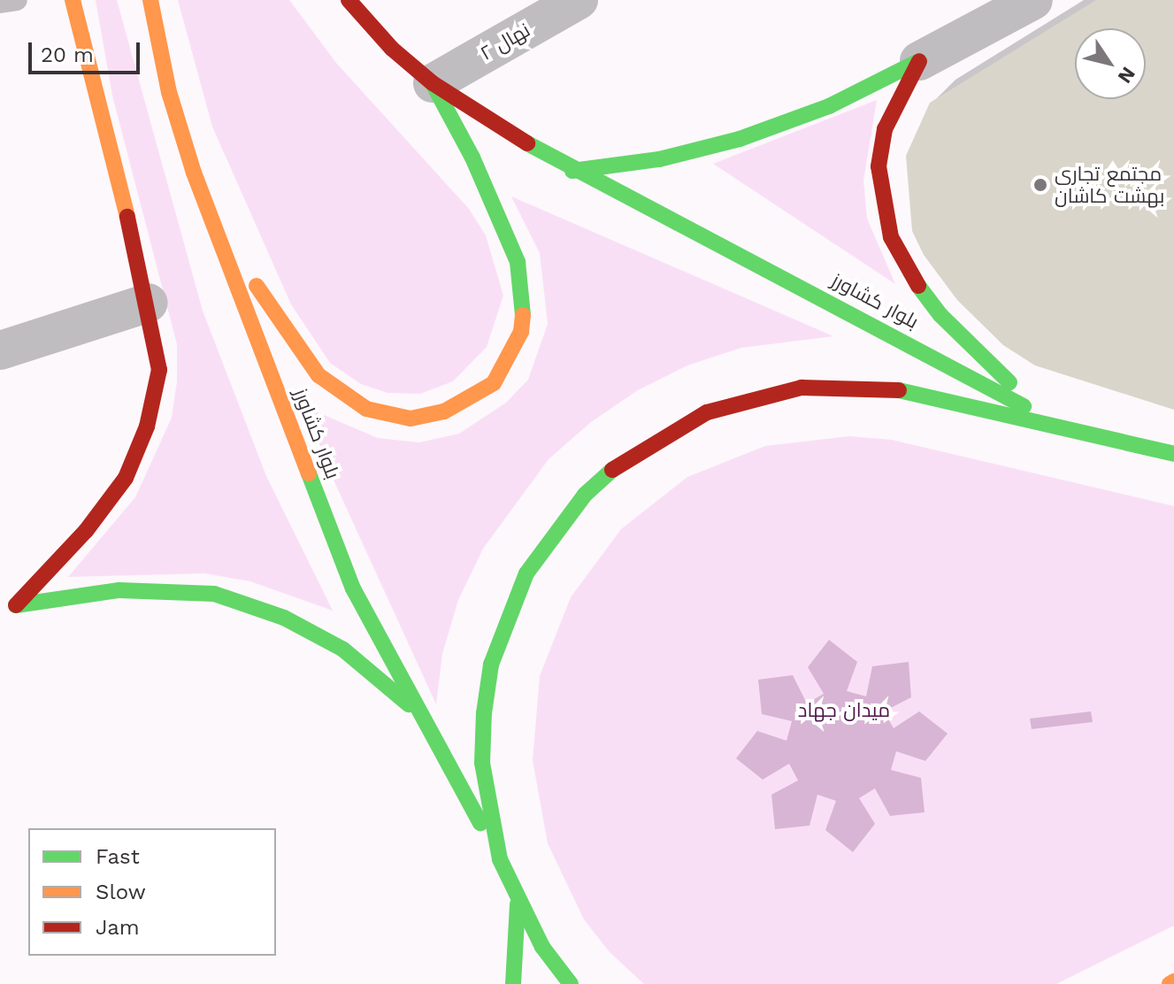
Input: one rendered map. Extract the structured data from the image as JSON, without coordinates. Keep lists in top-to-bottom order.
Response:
{
  "streets": {
    "main road": ["بلوار کشاورز"],
    "street": ["نهال ۲"]
  },
  "crossings": [
    ["نهال ۲", "بلوار کشاورز"]
  ],
  "parks": ["میدان جهاد"],
  "places": ["مجتمع تجاری بهشت کاشان"],
  "legend": ["Fast", "Slow", "Jam"],
  "scale_bar": "20 m",
  "north": "bottom right"
}
